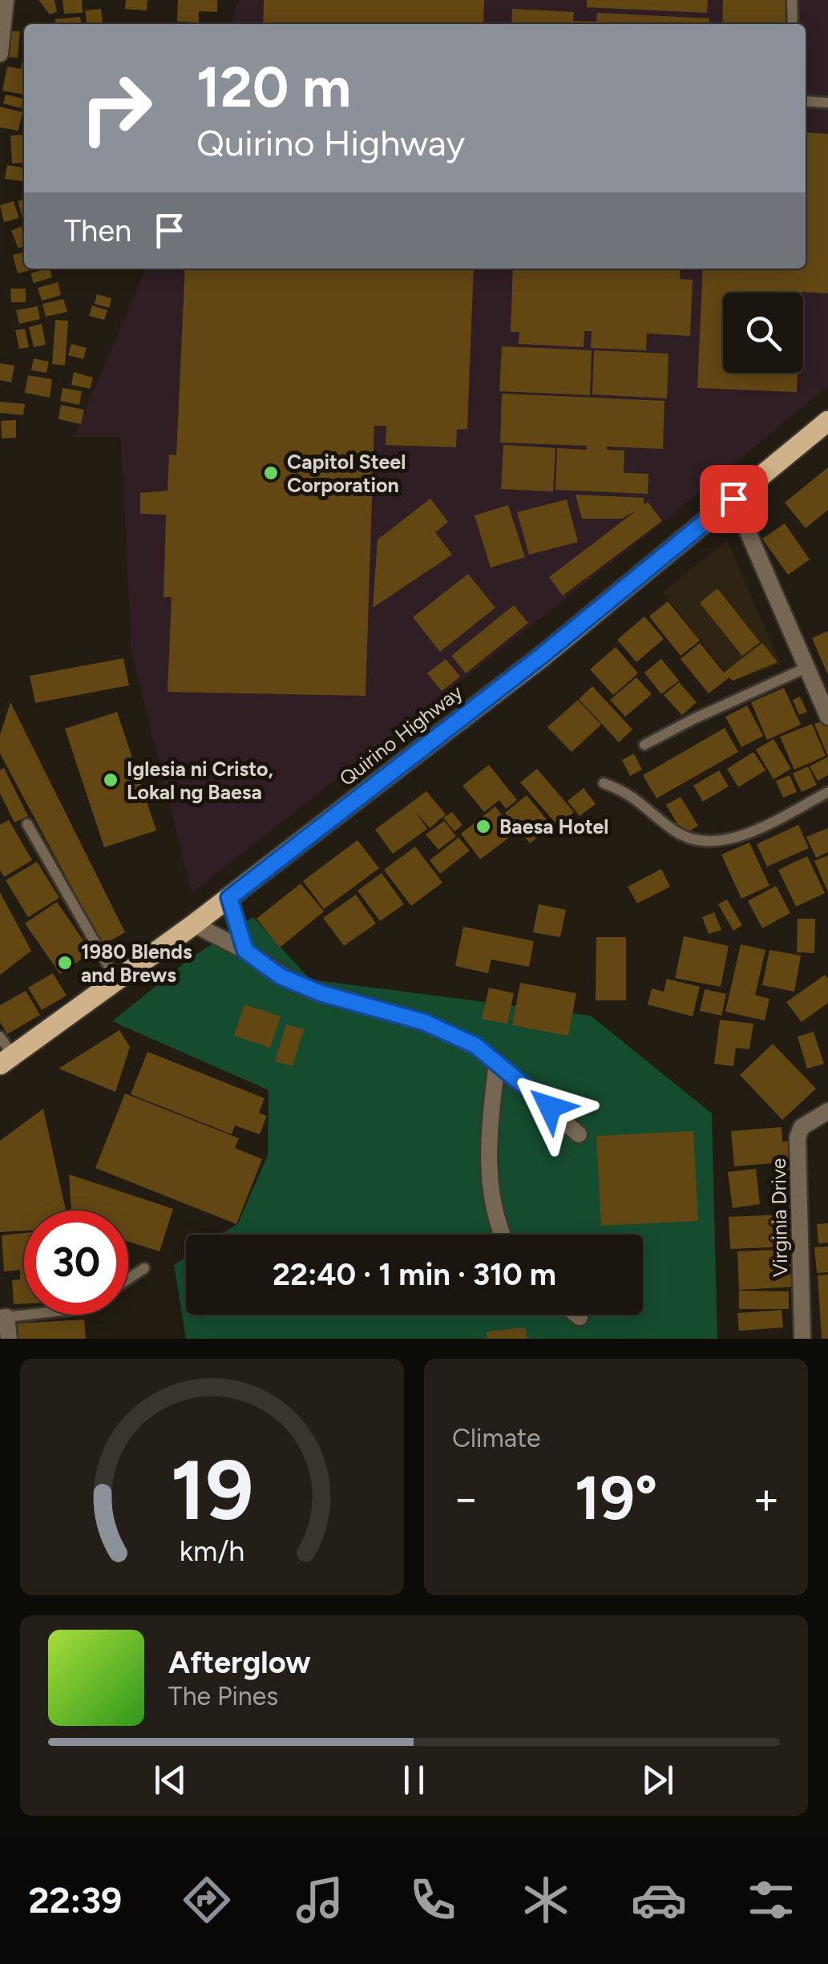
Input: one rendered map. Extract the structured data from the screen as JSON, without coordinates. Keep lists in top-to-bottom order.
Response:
{
  "streets": {
    "main road": ["Quirino Highway"],
    "street": ["Virginia Drive"]
  },
  "places": [
    "Capitol Steel Corporation",
    "Iglesia ni Cristo, Lokal ng Baesa",
    "Baesa Hotel",
    "1980 Blends and Brews"
  ],
  "page": {
    "turn": ["120 m", "Quirino Highway"],
    "then": "Then",
    "limit": "30",
    "trip": "22:40 · 1 min · 310 m",
    "tile": "Climate",
    "heat": ["−", "19°", "+"],
    "song": ["Afterglow", "The Pines"],
    "tabs": "22:39",
    "gauge": ["19", "km/h"]
  }
}
